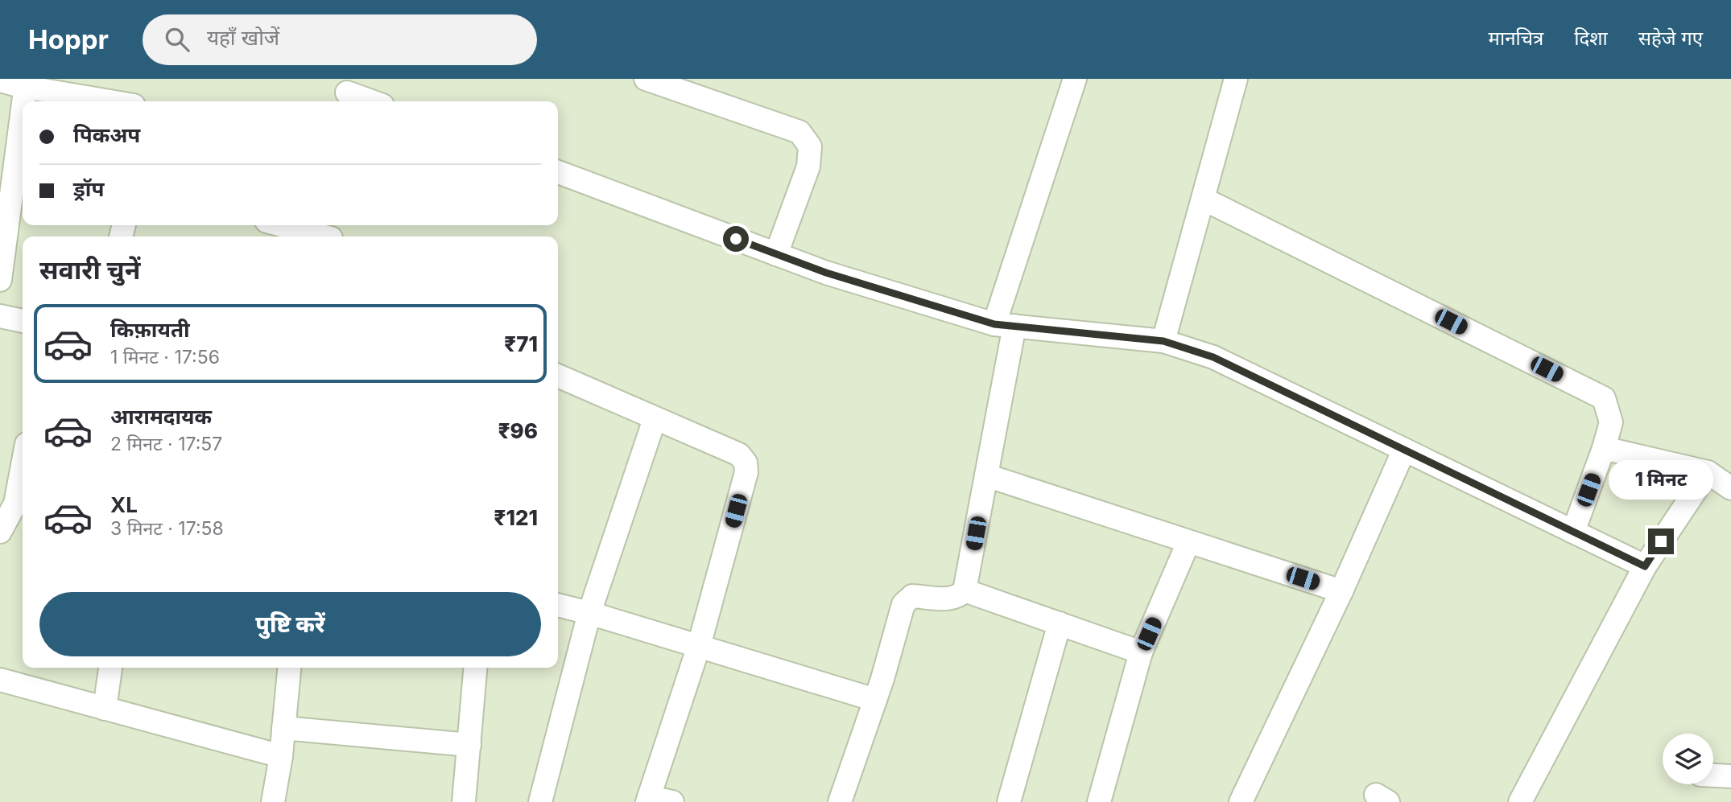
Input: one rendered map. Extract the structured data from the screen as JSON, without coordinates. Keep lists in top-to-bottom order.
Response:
{
  "page": {
    "header": "Hoppr",
    "search": "यहाँ खोजें",
    "nav": ["मानचित्र", "दिशा", "सहेजे गए"],
    "banner": ["पिकअप", "ड्रॉप"],
    "heading": "सवारी चुनें",
    "list": [
      {
        "name": "किफ़ायती",
        "note": "1 मिनट · 17:56",
        "value": "₹71"
      },
      {
        "name": "आरामदायक",
        "note": "2 मिनट · 17:57",
        "value": "₹96"
      },
      {
        "name": "XL",
        "note": "3 मिनट · 17:58",
        "value": "₹121"
      }
    ],
    "bubble": "1 मिनट",
    "buttons": "पुष्टि करें"
  }
}
